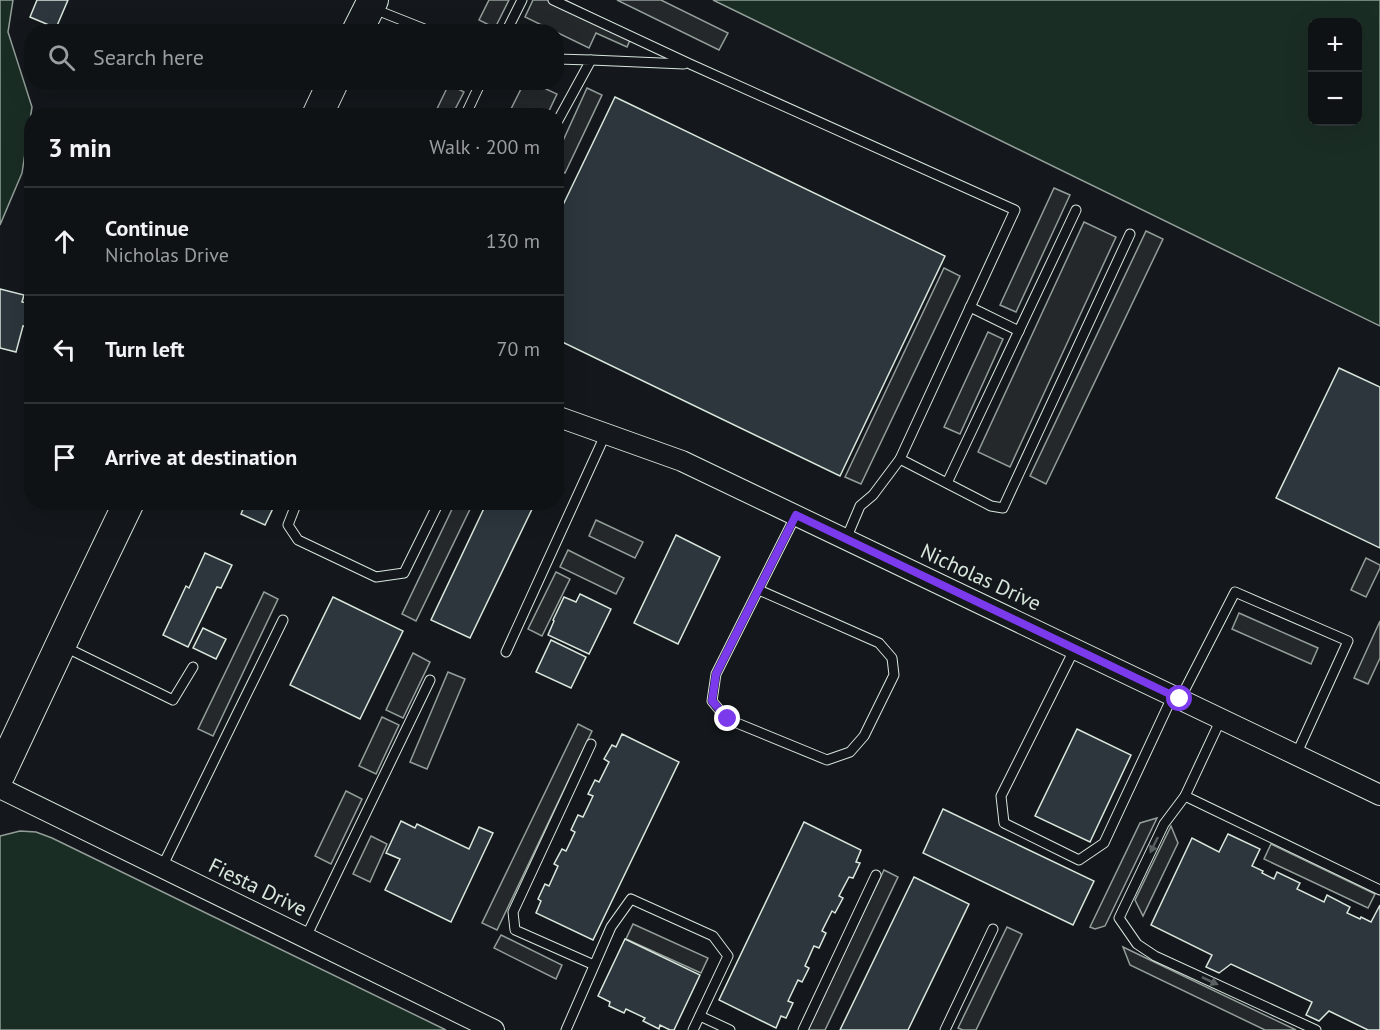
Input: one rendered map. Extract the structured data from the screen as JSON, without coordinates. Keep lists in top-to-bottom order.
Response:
{
  "streets": {
    "street": ["Nicholas Drive", "Fiesta Drive"]
  },
  "page": {
    "map_buttons": ["+", "−"],
    "search": "Search here",
    "heading": ["3 min", "Walk · 200 m"],
    "list": [
      ["Continue", "Nicholas Drive", "130 m"],
      ["Turn left", "70 m"],
      "Arrive at destination"
    ]
  }
}
